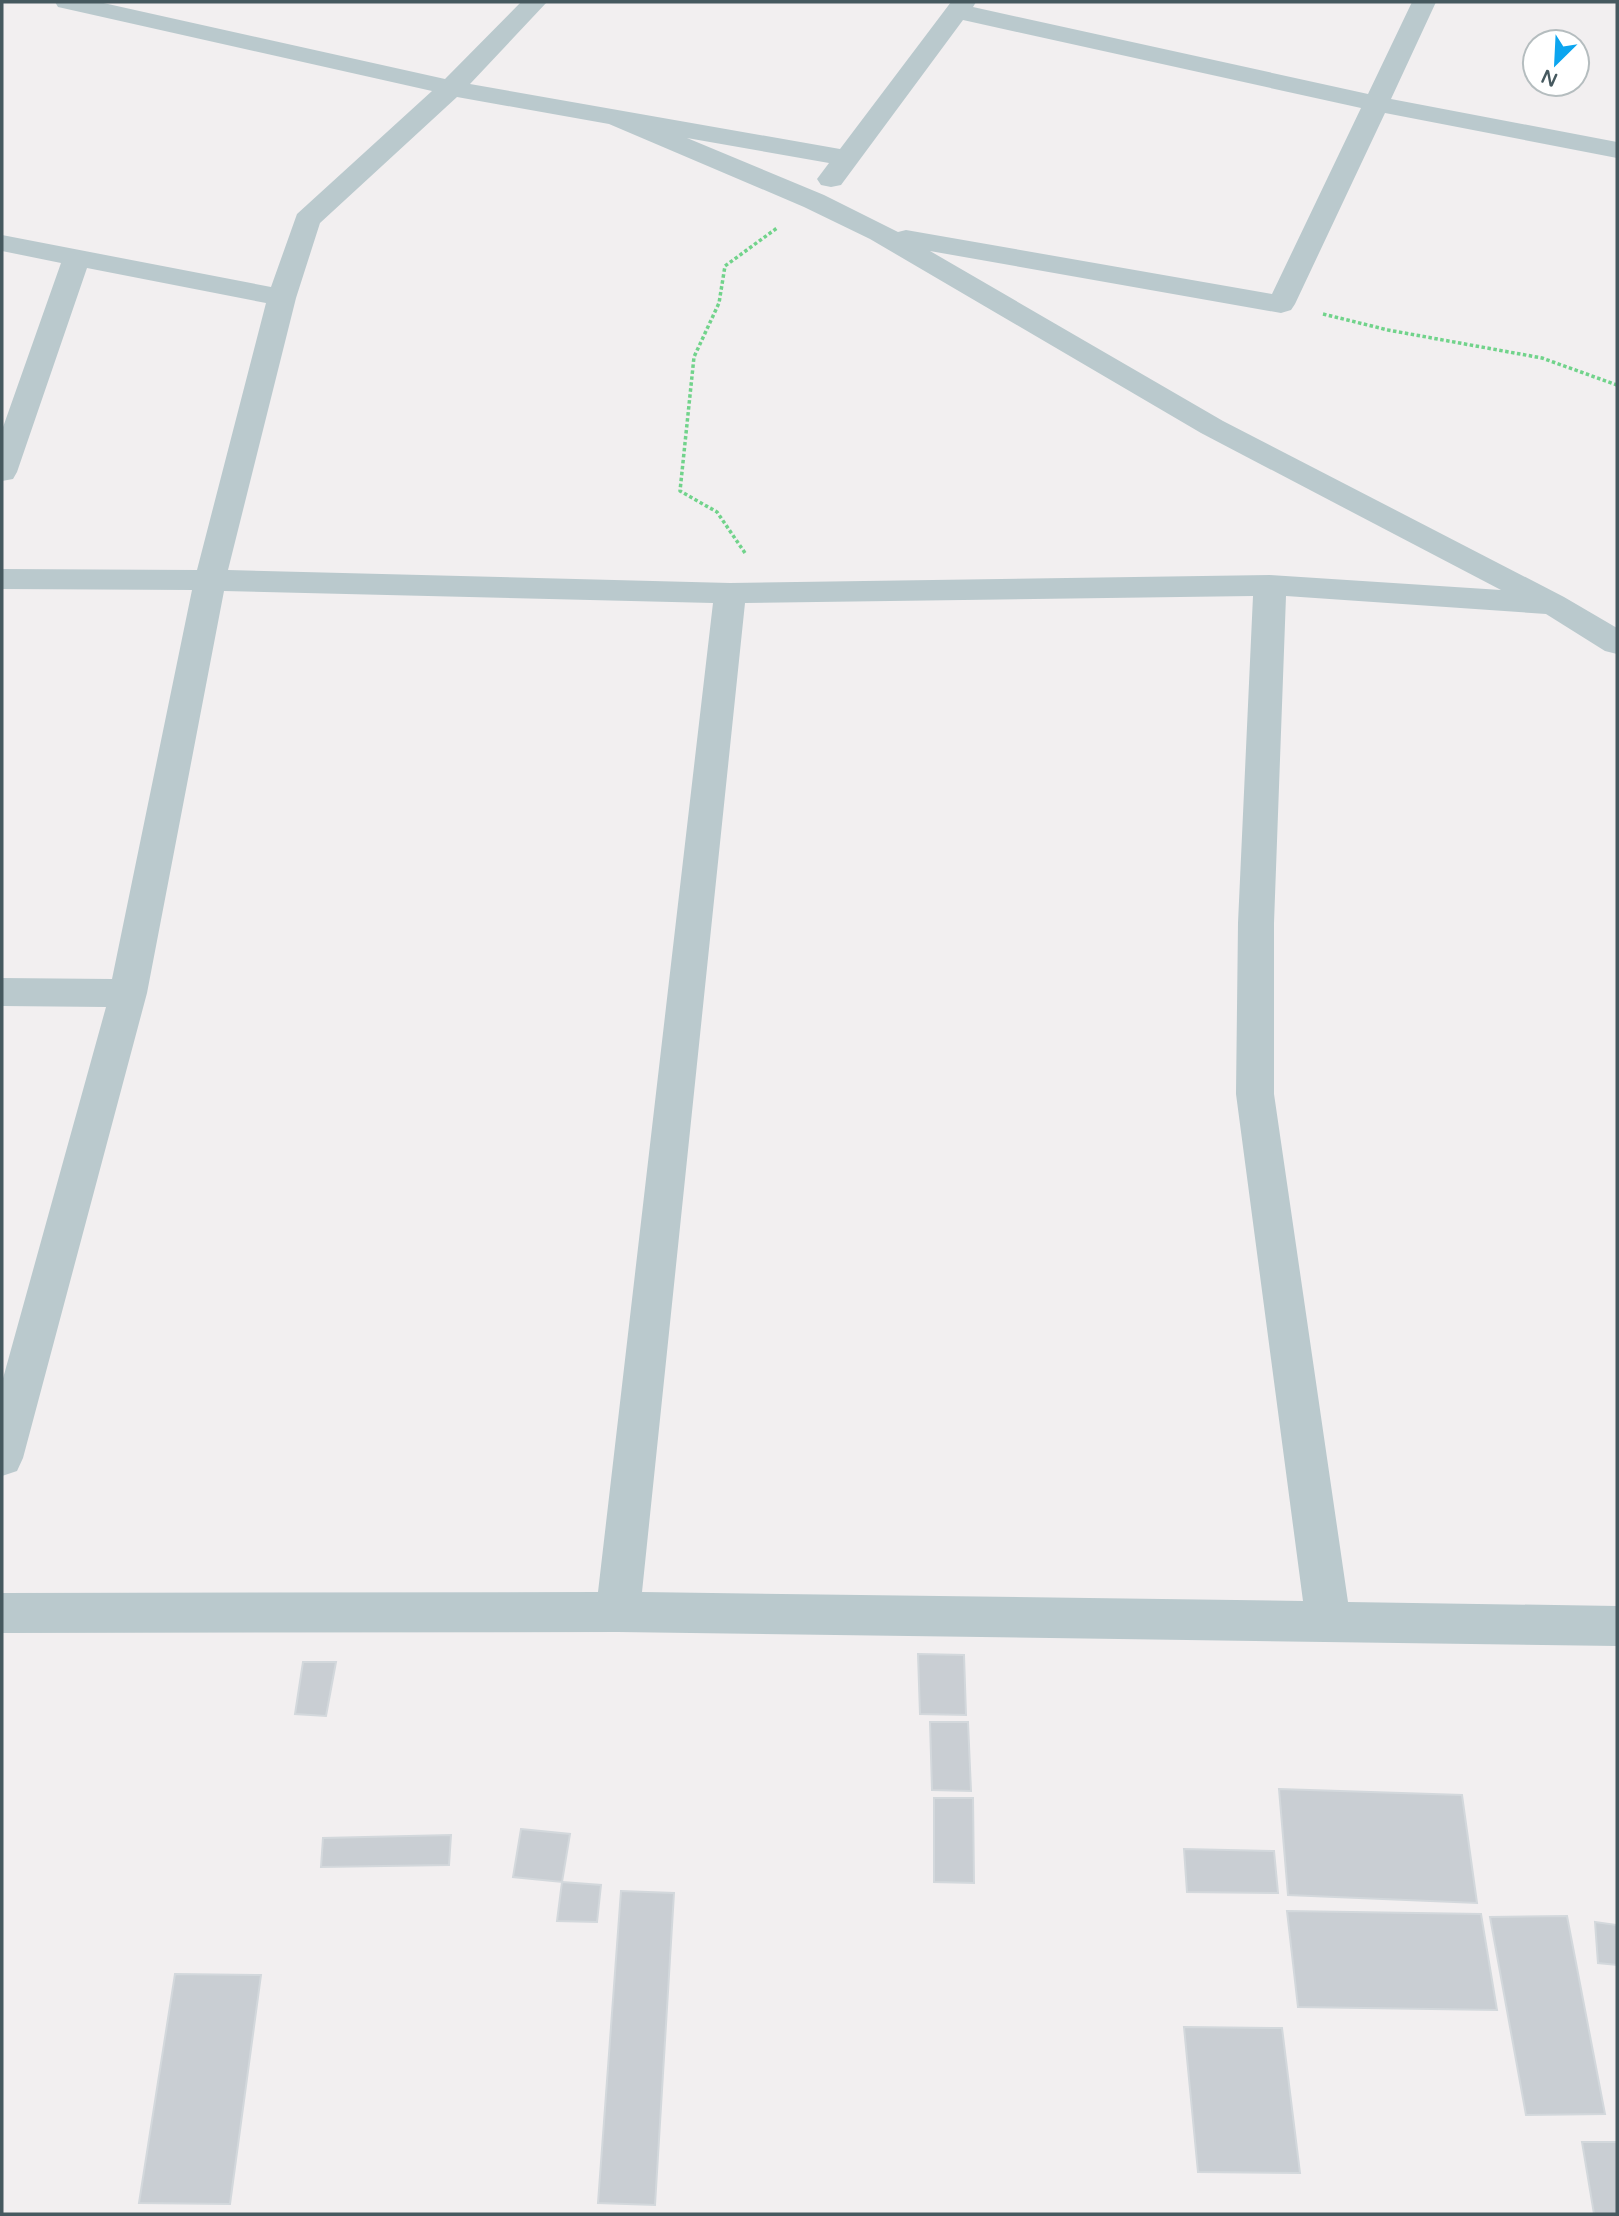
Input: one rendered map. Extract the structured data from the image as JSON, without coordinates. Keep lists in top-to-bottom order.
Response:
{
  "north": "bottom left"
}
